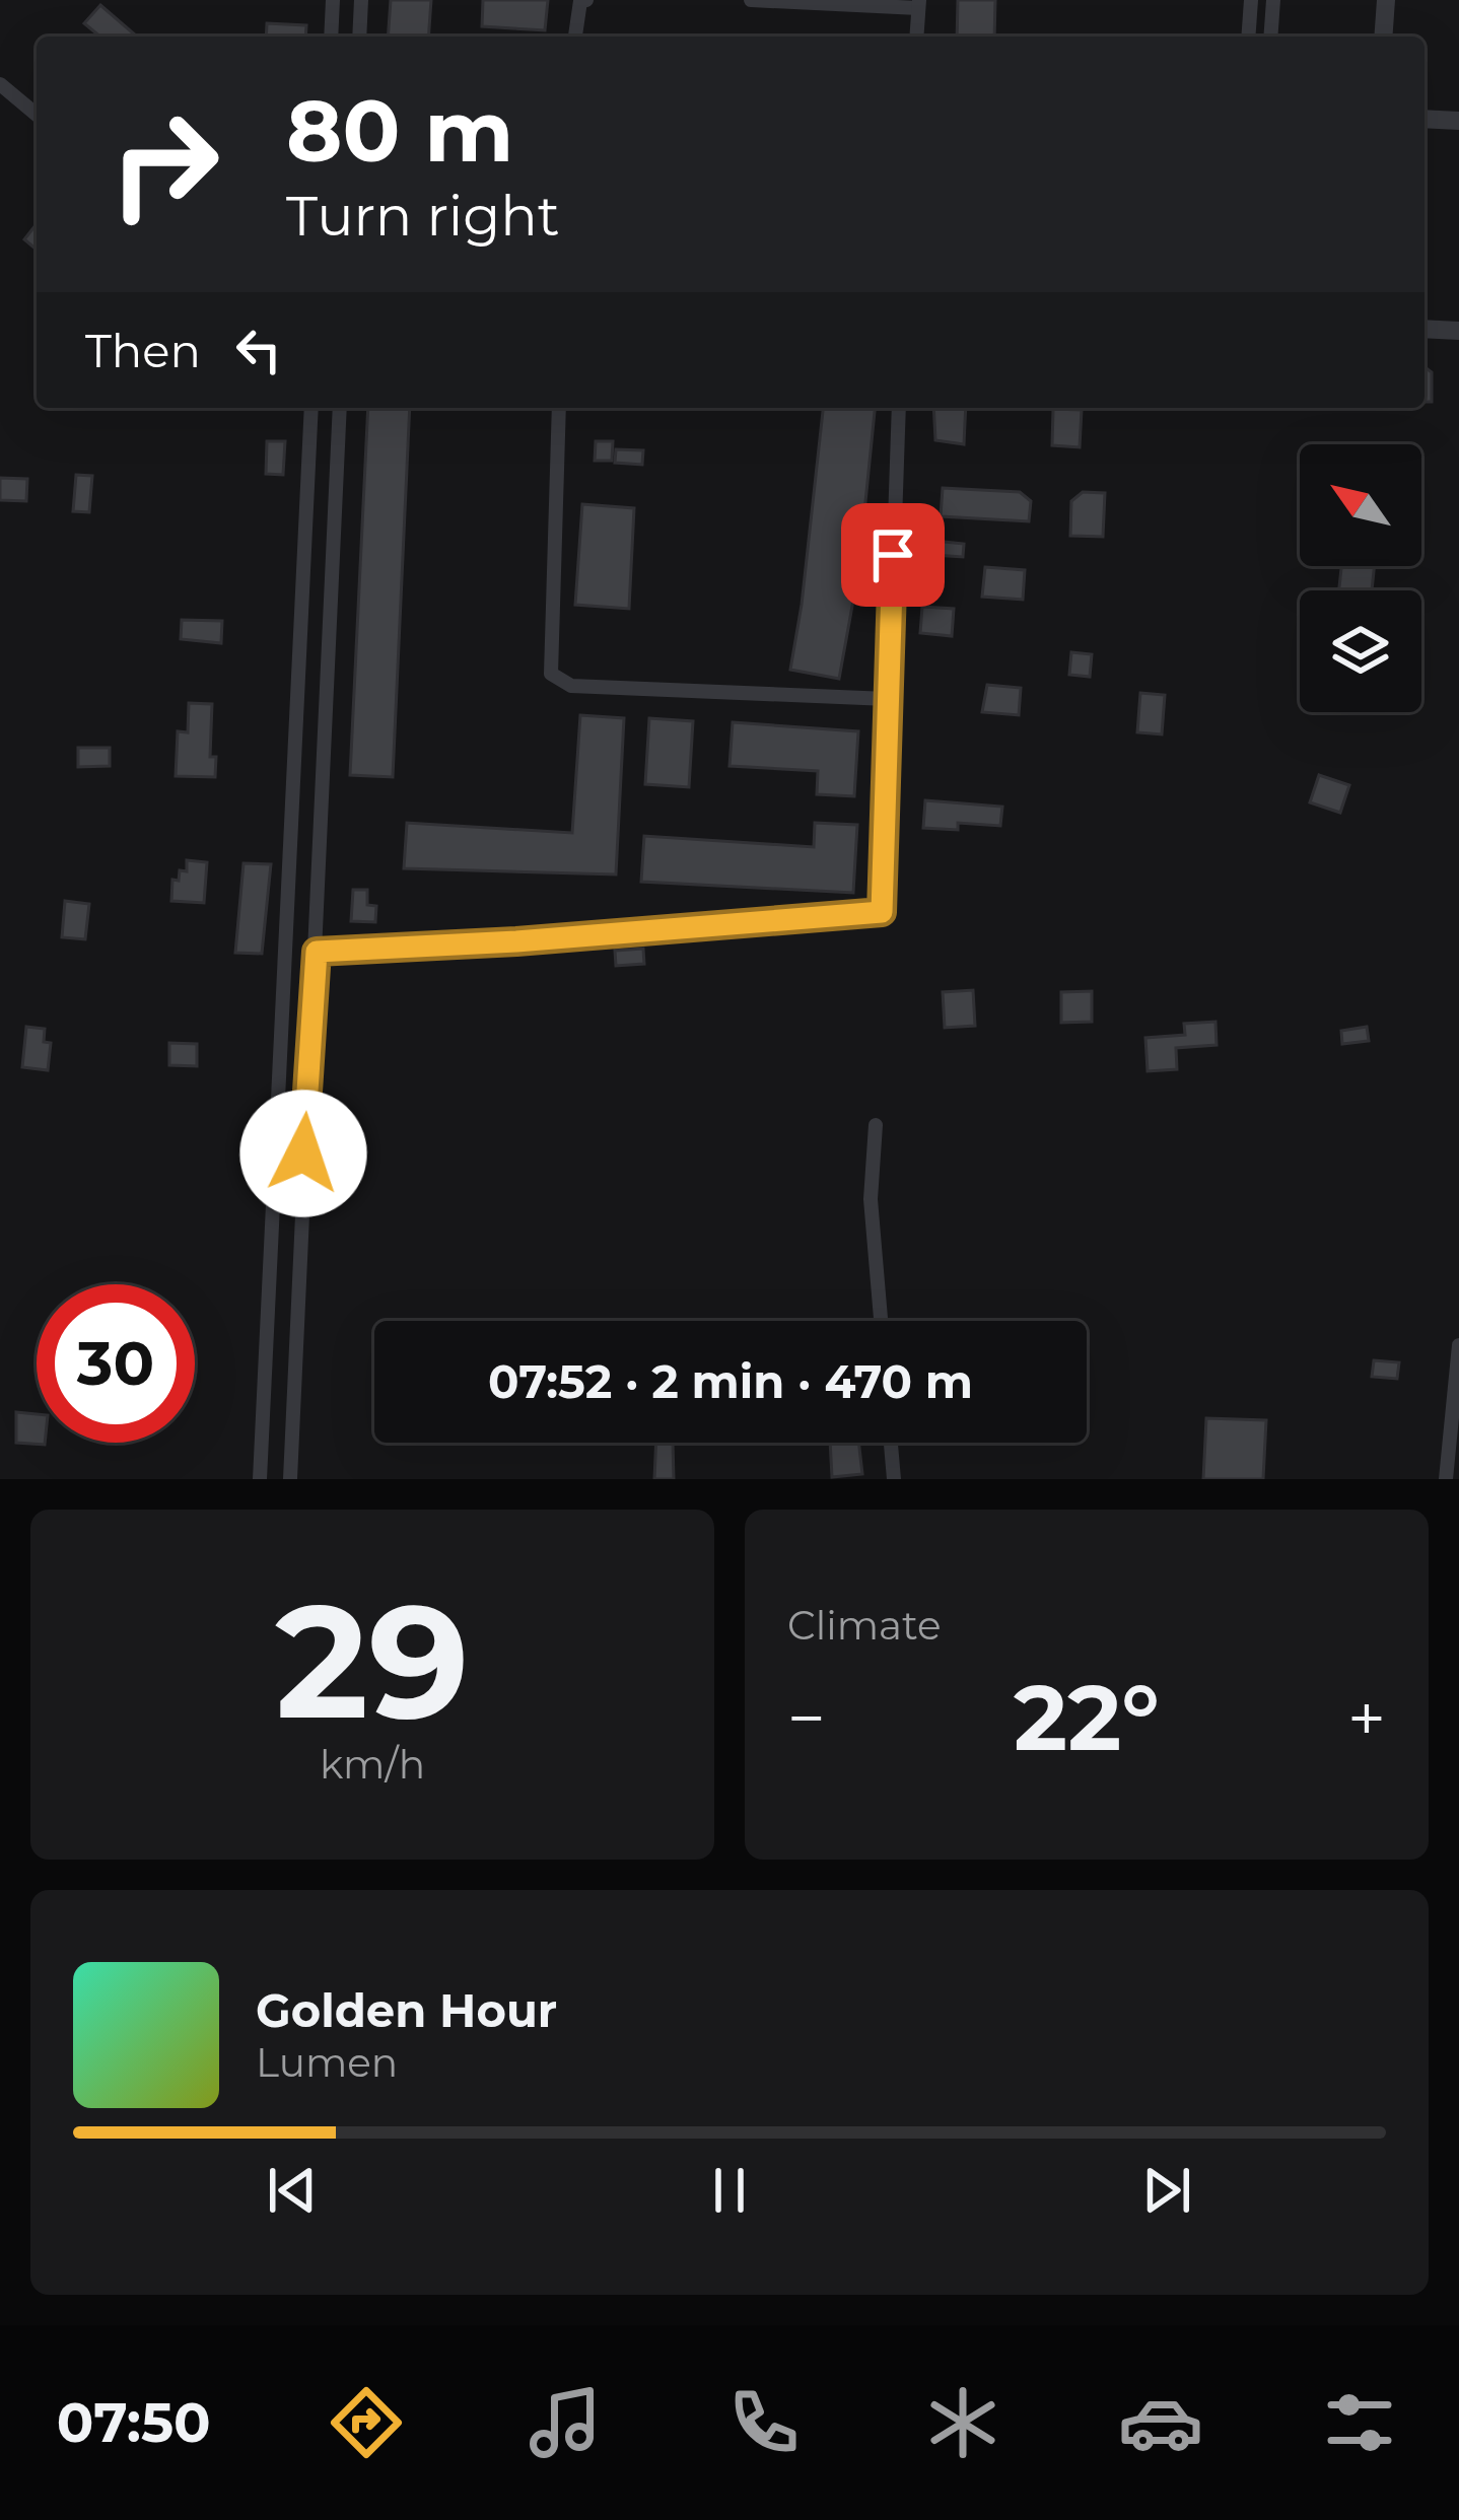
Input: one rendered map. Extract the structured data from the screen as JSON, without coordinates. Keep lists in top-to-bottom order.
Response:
{
  "north": "top left",
  "page": {
    "turn": ["80 m", "Turn right"],
    "then": "Then",
    "limit": "30",
    "trip": "07:52 · 2 min · 470 m",
    "tile": [
      ["29", "km/h"],
      "Climate"
    ],
    "heat": ["−", "22°", "+"],
    "song": ["Golden Hour", "Lumen"],
    "tabs": "07:50"
  }
}
